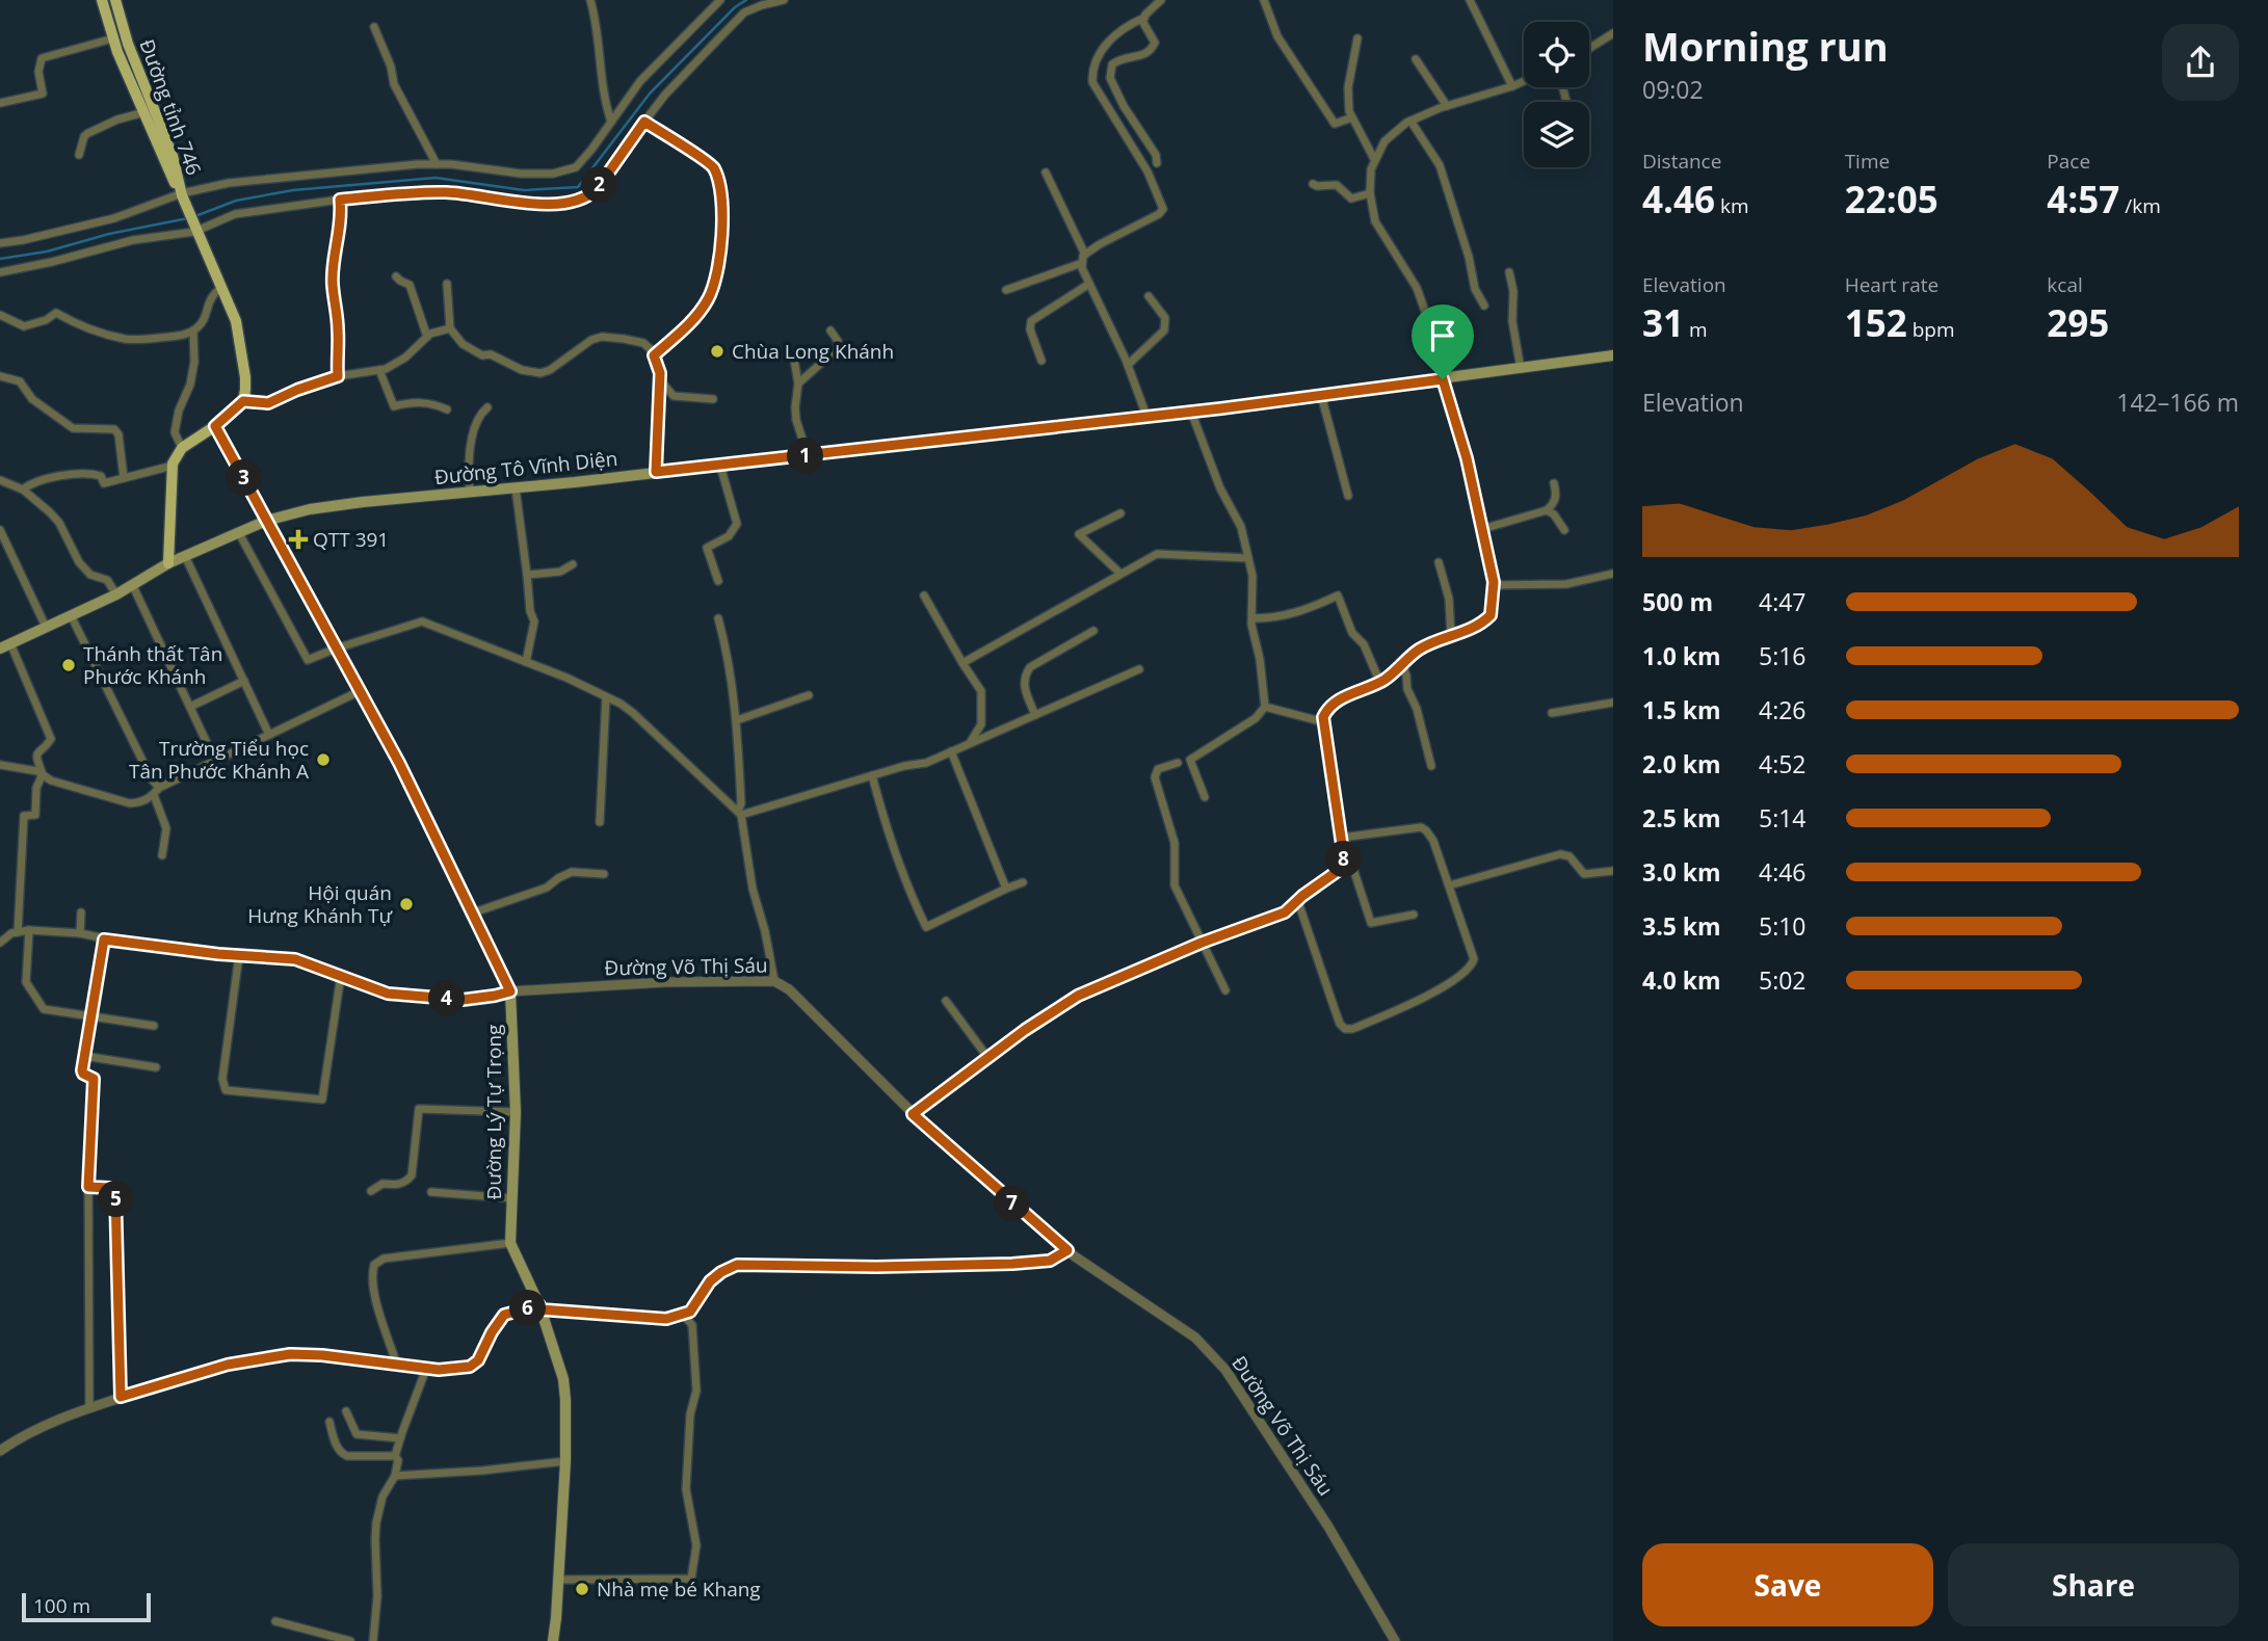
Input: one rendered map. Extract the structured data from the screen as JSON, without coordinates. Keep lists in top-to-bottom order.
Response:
{
  "streets": {
    "main road": ["Đường tỉnh 746", "Đường Tô Vĩnh Diện", "Đường Lý Tự Trọng"],
    "street": ["Đường Võ Thị Sáu"]
  },
  "crossings": [
    ["Đường Tô Vĩnh Diện", "Đường Lý Tự Trọng"],
    ["Đường Võ Thị Sáu", "Đường Lý Tự Trọng"]
  ],
  "places": {
    "other": [
      "Chùa Long Khánh",
      "Thánh thất Tân Phước Khánh",
      "Trường Tiểu học Tân Phước Khánh A",
      "Hội quán Hưng Khánh Tự",
      "Nhà mẹ bé Khang"
    ],
    "health": ["QTT 391"]
  },
  "scale_bar": "100 m",
  "page": {
    "heading": ["Morning run", "09:02"],
    "stats": [
      ["Distance", "4.46 km"],
      ["Time", "22:05"],
      ["Pace", "4:57 /km"],
      ["Elevation", "31 m"],
      ["Heart rate", "152 bpm"],
      ["kcal", "295"]
    ],
    "pins": [
      "2",
      "1",
      "3",
      "8",
      "4",
      "5",
      "7",
      "6"
    ],
    "chart": ["Elevation", "142–166 m"],
    "list": [
      {
        "name": "500 m",
        "note": "4:47"
      },
      {
        "name": "1.0 km",
        "note": "5:16"
      },
      {
        "name": "1.5 km",
        "note": "4:26"
      },
      {
        "name": "2.0 km",
        "note": "4:52"
      },
      {
        "name": "2.5 km",
        "note": "5:14"
      },
      {
        "name": "3.0 km",
        "note": "4:46"
      },
      {
        "name": "3.5 km",
        "note": "5:10"
      },
      {
        "name": "4.0 km",
        "note": "5:02"
      }
    ],
    "buttons": ["Save", "Share"],
    "scale": "100 m"
  }
}
